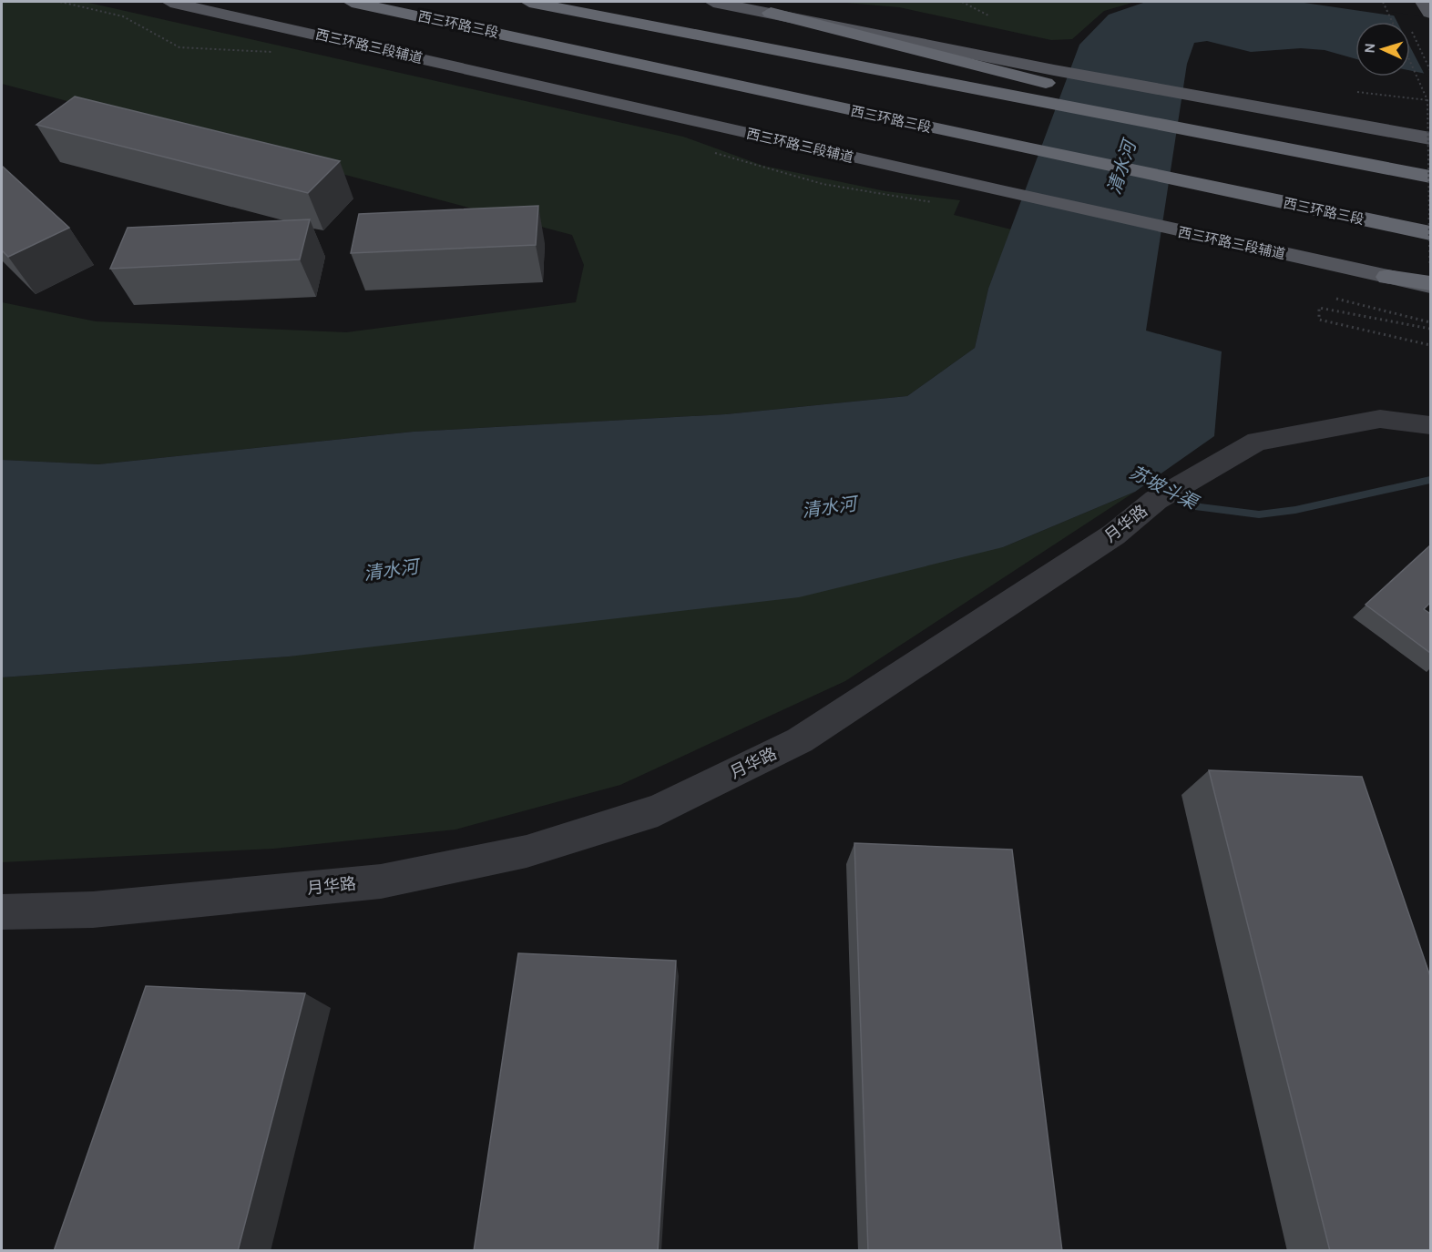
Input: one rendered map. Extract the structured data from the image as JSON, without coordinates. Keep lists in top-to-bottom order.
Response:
{
  "streets": {
    "highway": ["西三环路三段"],
    "main road": ["西三环路三段辅道"],
    "street": ["月华路"]
  },
  "water": ["清水河", "苏坡斗渠"],
  "north": "left"
}
